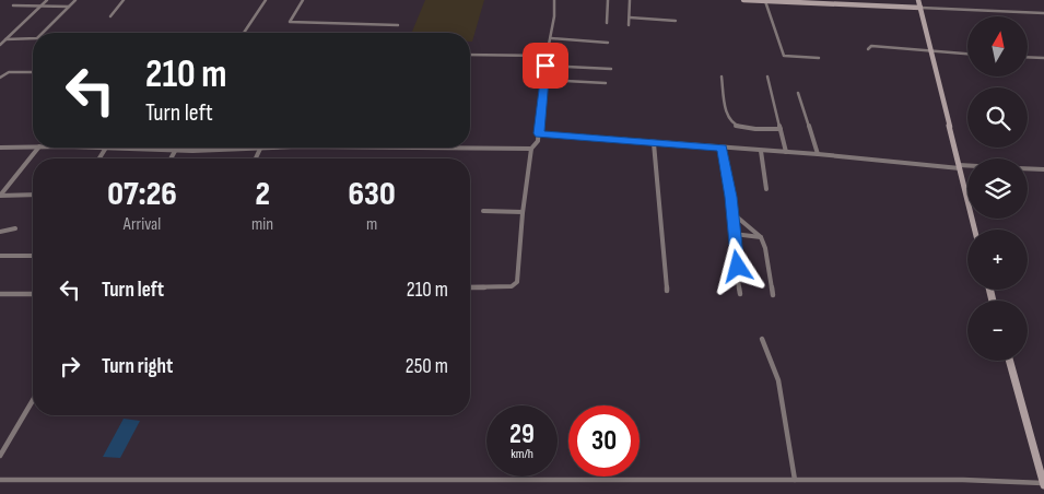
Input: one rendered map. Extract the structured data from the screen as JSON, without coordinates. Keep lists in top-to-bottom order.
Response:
{
  "north": "top",
  "page": {
    "map_buttons": ["+", "−"],
    "turn": ["210 m", "Turn left"],
    "eta": [
      "07:26",
      "Arrival",
      "2",
      "min",
      "630",
      "m"
    ],
    "list": [
      {
        "name": "Turn left",
        "value": "210 m"
      },
      {
        "name": "Turn right",
        "value": "250 m"
      }
    ],
    "speed": "29 km/h",
    "limit": "30"
  }
}
